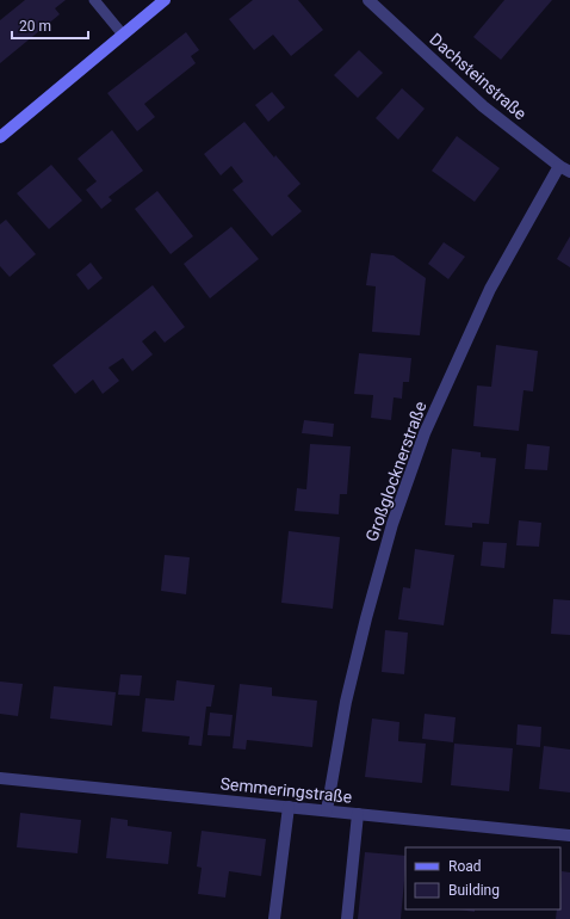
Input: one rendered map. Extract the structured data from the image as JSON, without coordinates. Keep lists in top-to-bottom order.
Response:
{
  "streets": {
    "street": ["Dachsteinstraße", "Großglocknerstraße", "Semmeringstraße"]
  },
  "crossings": [
    ["Dachsteinstraße", "Großglocknerstraße"],
    ["Großglocknerstraße", "Semmeringstraße"]
  ],
  "legend": ["Road", "Building"],
  "scale_bar": "20 m"
}
